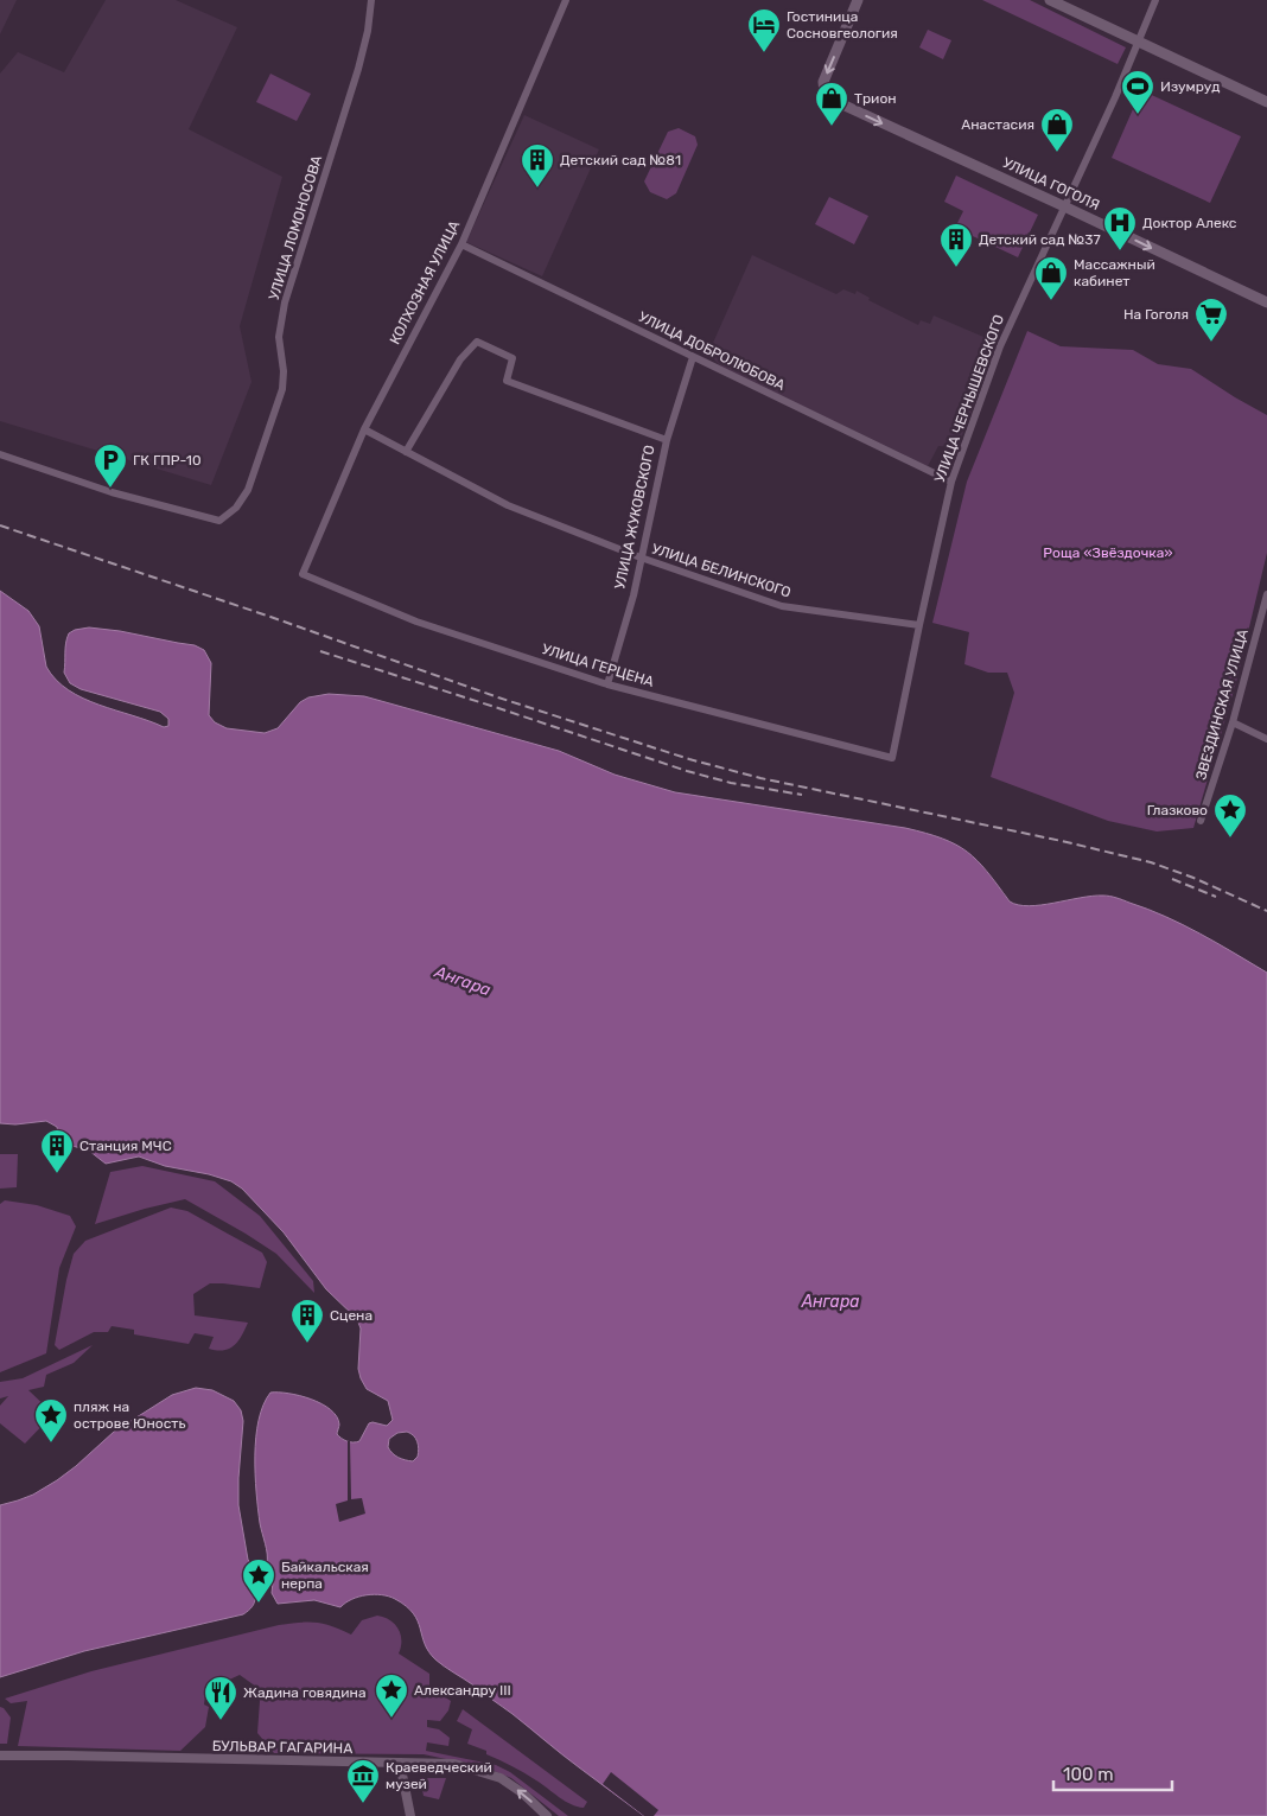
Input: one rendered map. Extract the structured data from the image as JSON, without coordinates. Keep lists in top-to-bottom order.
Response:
{
  "streets": {
    "main road": ["УЛИЦА ГОГОЛЯ"],
    "street": [
      "УЛИЦА ЛОМОНОСОВА",
      "КОЛХОЗНАЯ УЛИЦА",
      "УЛИЦА ДОБРОЛЮБОВА",
      "УЛИЦА ЧЕРНЫШЕВСКОГО",
      "УЛИЦА ЖУКОВСКОГО",
      "УЛИЦА БЕЛИНСКОГО",
      "УЛИЦА ГЕРЦЕНА",
      "ЗВЕЗДИНСКАЯ УЛИЦА",
      "БУЛЬВАР ГАГАРИНА"
    ]
  },
  "crossings": [
    ["УЛИЦА ГОГОЛЯ", "УЛИЦА ЧЕРНЫШЕВСКОГО"],
    ["КОЛХОЗНАЯ УЛИЦА", "УЛИЦА ДОБРОЛЮБОВА"],
    ["КОЛХОЗНАЯ УЛИЦА", "УЛИЦА БЕЛИНСКОГО"],
    ["КОЛХОЗНАЯ УЛИЦА", "УЛИЦА ГЕРЦЕНА"],
    ["УЛИЦА ДОБРОЛЮБОВА", "УЛИЦА ЧЕРНЫШЕВСКОГО"],
    ["УЛИЦА ДОБРОЛЮБОВА", "УЛИЦА ЖУКОВСКОГО"],
    ["УЛИЦА ЧЕРНЫШЕВСКОГО", "УЛИЦА БЕЛИНСКОГО"],
    ["УЛИЦА ЧЕРНЫШЕВСКОГО", "УЛИЦА ГЕРЦЕНА"],
    ["УЛИЦА ЖУКОВСКОГО", "УЛИЦА БЕЛИНСКОГО"],
    ["УЛИЦА ЖУКОВСКОГО", "УЛИЦА ГЕРЦЕНА"]
  ],
  "one_way": ["УЛИЦА ГОГОЛЯ"],
  "water": ["Ангара"],
  "parks": ["Роща «Звёздочка»"],
  "places": {
    "hotel": ["Гостиница Сосновгеология"],
    "sports": ["Изумруд"],
    "shop": ["Трион", "Анастасия", "Массажный кабинет"],
    "building": [
      "Детский сад №81",
      "Детский сад №37",
      "Станция МЧС",
      "Сцена"
    ],
    "hospital": ["Доктор Алекс"],
    "supermarket": ["На Гоголя"],
    "parking": ["ГК ГПР-10"],
    "place": [
      "Глазково",
      "пляж на острове Юность",
      "Байкальская нерпа",
      "Александру III"
    ],
    "restaurant": ["Жадина говядина"],
    "museum": ["Краеведческий музей"]
  },
  "scale_bar": "100 m"
}
